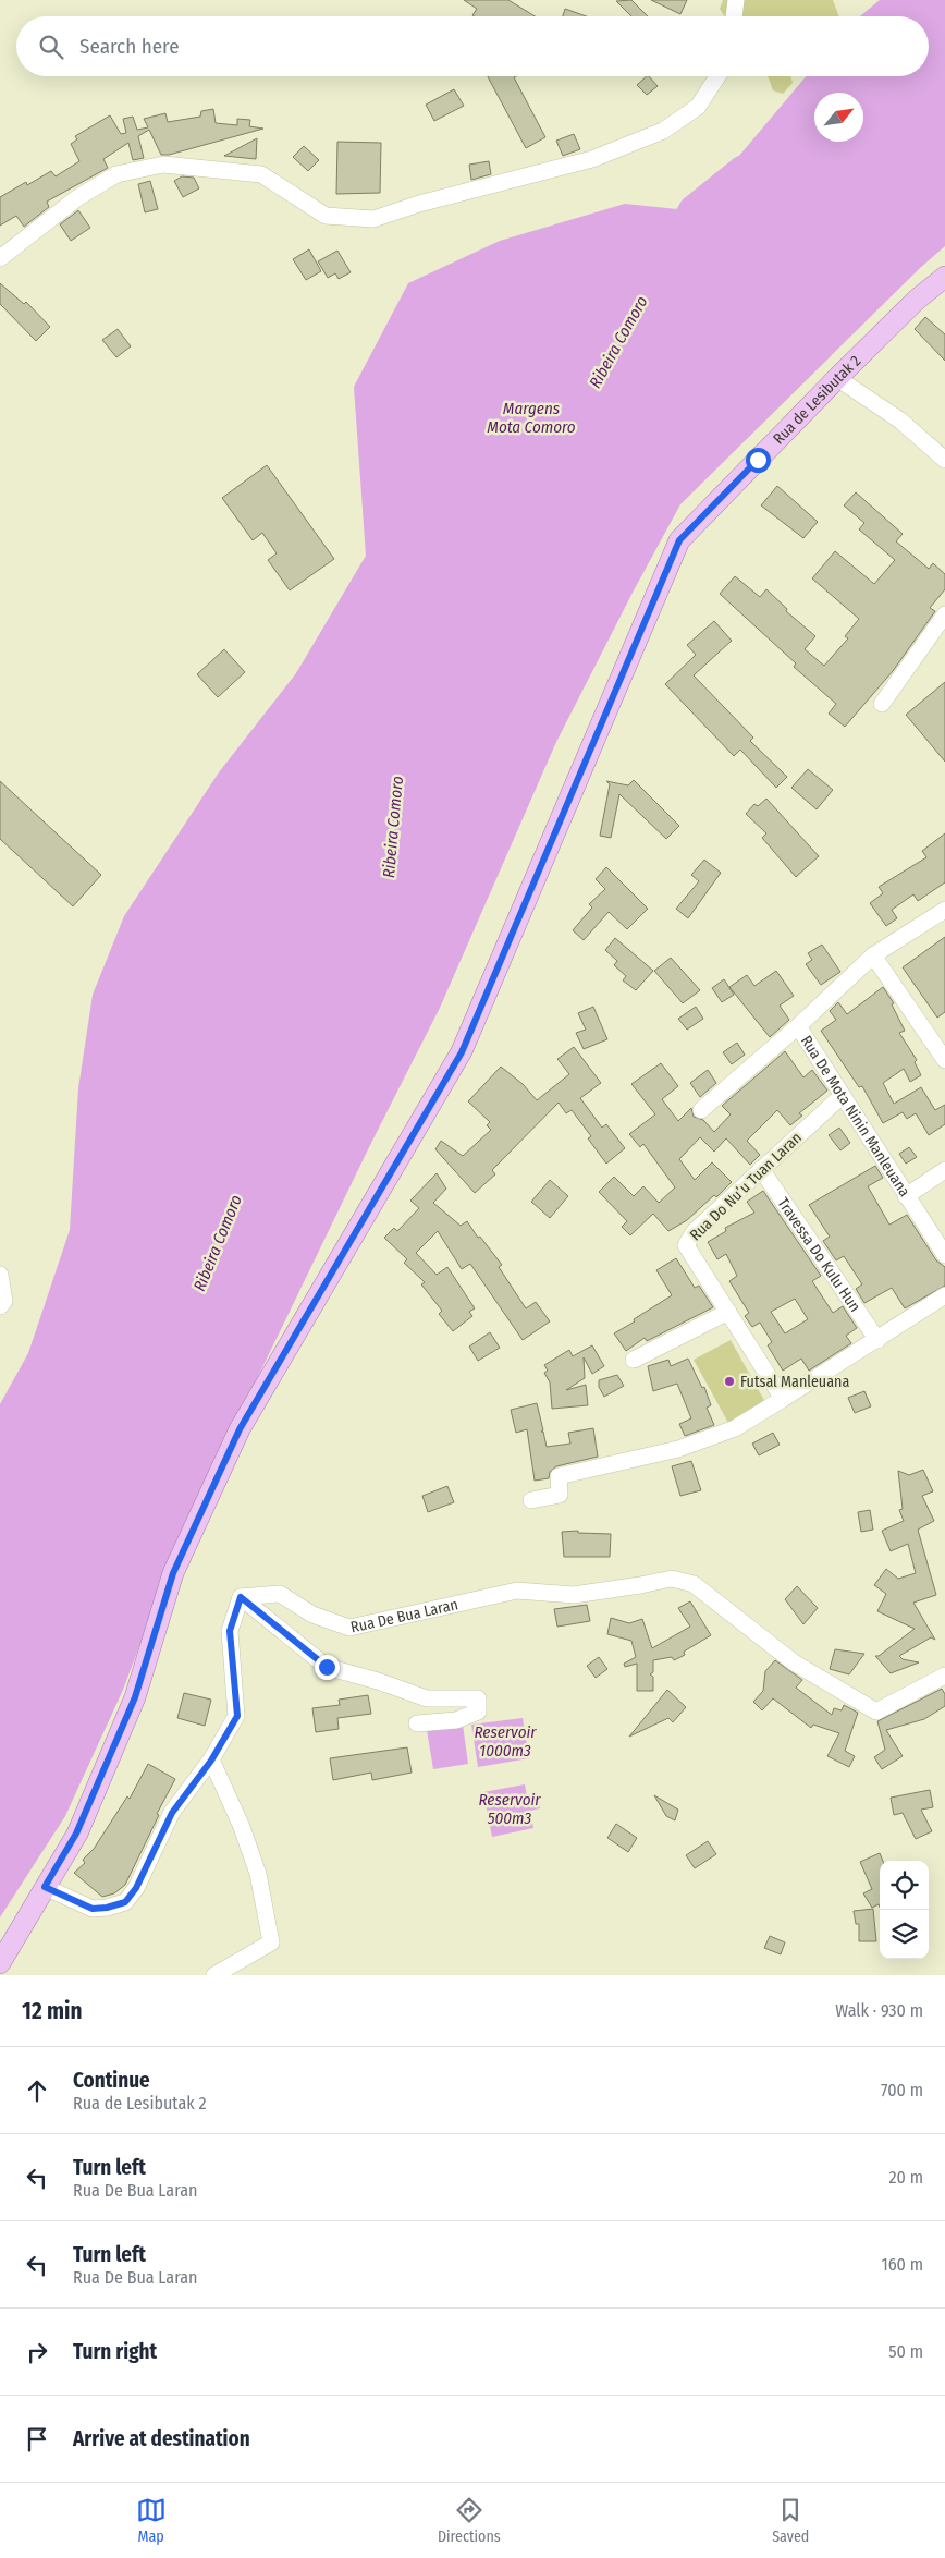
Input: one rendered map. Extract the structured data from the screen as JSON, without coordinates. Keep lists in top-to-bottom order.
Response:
{
  "streets": {
    "main road": ["Rua de Lesibutak 2"],
    "street": [
      "Rua De Mota Ninin Manleuana",
      "Rua Do Nu’u Tuan Laran",
      "Travessa Do Kulu Hun",
      "Rua De Bua Laran"
    ]
  },
  "crossings": [
    ["Rua De Mota Ninin Manleuana", "Rua Do Nu’u Tuan Laran"],
    ["Rua Do Nu’u Tuan Laran", "Travessa Do Kulu Hun"]
  ],
  "water": [
    "Ribeira Comoro",
    "Margens Mota Comoro",
    "Reservoir 1000m3",
    "Reservoir 500m3"
  ],
  "places": ["Futsal Manleuana"],
  "north": "top right",
  "page": {
    "search": "Search here",
    "heading": ["12 min", "Walk · 930 m"],
    "list": [
      ["Continue", "Rua de Lesibutak 2", "700 m"],
      ["Turn left", "Rua De Bua Laran", "20 m"],
      ["Turn left", "Rua De Bua Laran", "160 m"],
      ["Turn right", "50 m"],
      "Arrive at destination"
    ],
    "nav": ["Map", "Directions", "Saved"]
  }
}
